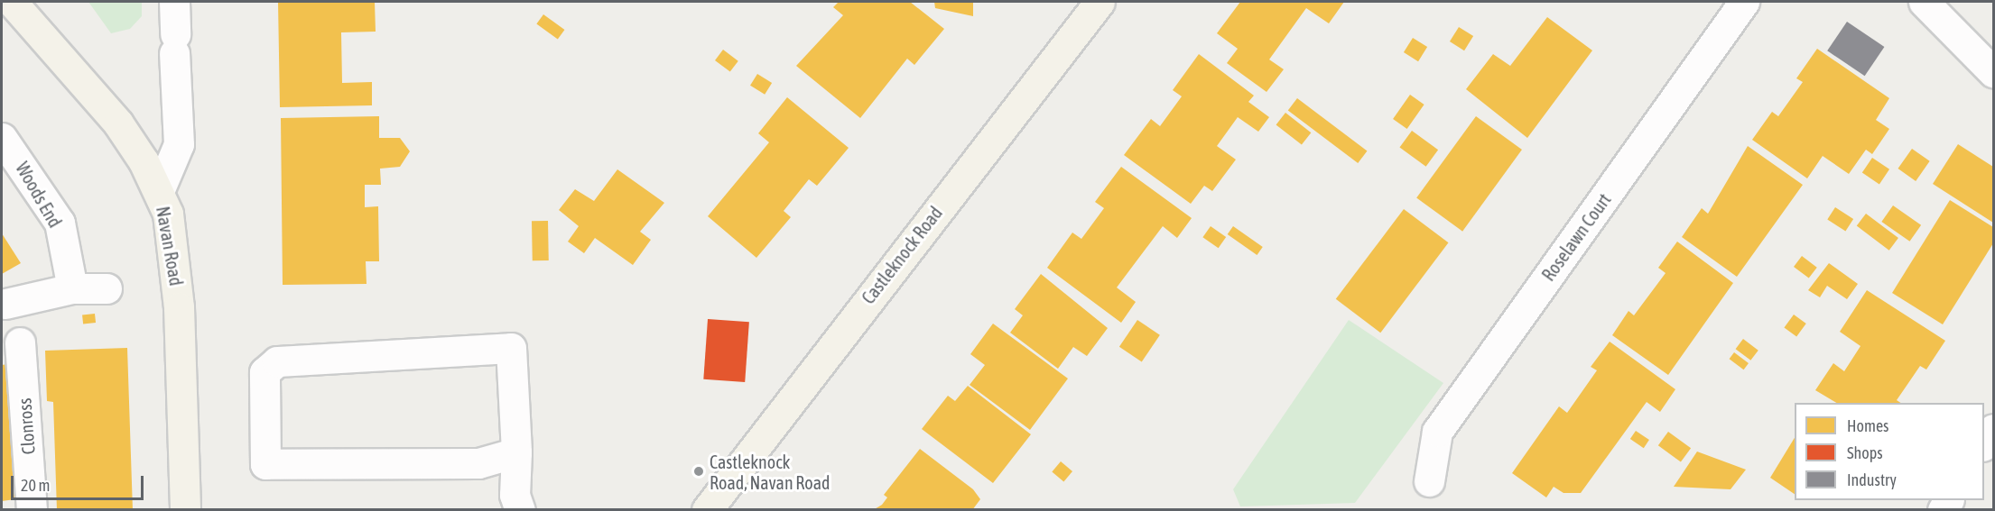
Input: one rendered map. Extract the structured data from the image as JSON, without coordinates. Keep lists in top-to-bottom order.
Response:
{
  "streets": {
    "main road": ["Navan Road", "Castleknock Road"],
    "street": ["Woods End", "Roselawn Court", "Clonross"]
  },
  "places": ["Castleknock Road, Navan Road"],
  "legend": ["Homes", "Shops", "Industry"],
  "scale_bar": "20 m"
}
